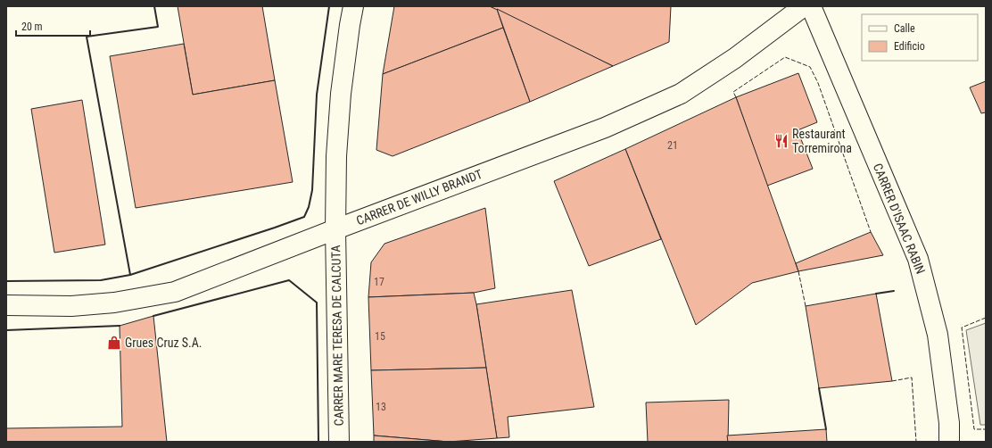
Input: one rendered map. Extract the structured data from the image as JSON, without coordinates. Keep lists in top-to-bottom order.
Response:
{
  "streets": {
    "street": ["CARRER DE WILLY BRANDT", "CARRER D'ISAAC RABIN", "CARRER MARE TERESA DE CALCUTA"]
  },
  "crossings": [
    ["CARRER DE WILLY BRANDT", "CARRER MARE TERESA DE CALCUTA"]
  ],
  "places": {
    "restaurant": ["Restaurant Torremirona"],
    "shop": ["Grues Cruz S.A."]
  },
  "house_numbers": [
    "21",
    "17",
    "15",
    "13"
  ],
  "legend": ["Calle", "Edificio"],
  "scale_bar": "20 m"
}
